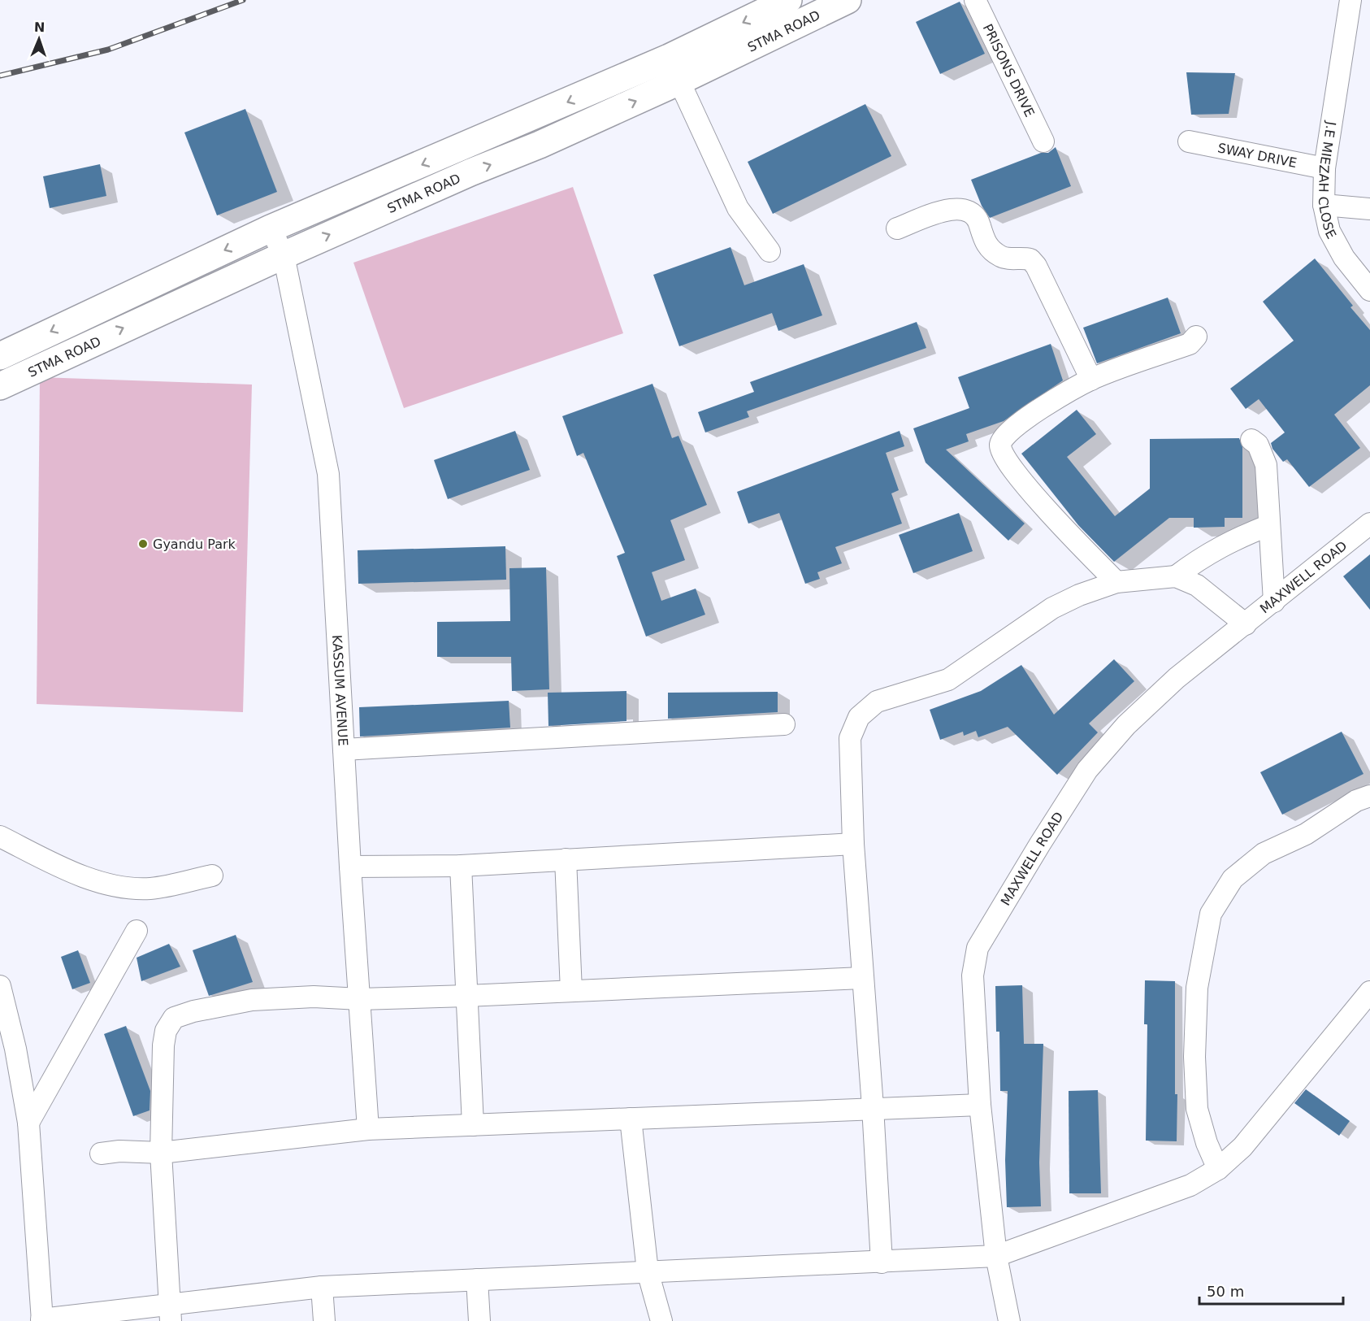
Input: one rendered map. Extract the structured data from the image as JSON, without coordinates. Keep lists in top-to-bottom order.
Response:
{
  "streets": {
    "main road": ["STMA ROAD"],
    "street": [
      "PRISONS DRIVE",
      "SWAY DRIVE",
      "J.E MIEZAH CLOSE",
      "MAXWELL ROAD",
      "KASSUM AVENUE"
    ]
  },
  "crossings": [
    ["STMA ROAD", "KASSUM AVENUE"],
    ["SWAY DRIVE", "J.E MIEZAH CLOSE"]
  ],
  "places": ["Gyandu Park"],
  "scale_bar": "50 m",
  "north": "top"
}
